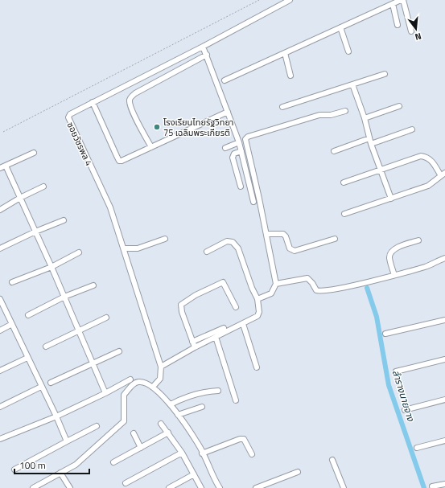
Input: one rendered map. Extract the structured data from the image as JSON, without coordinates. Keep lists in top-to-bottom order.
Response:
{
  "streets": {
    "street": ["ซอยวัชรพล 4"]
  },
  "water": ["ลำรางนายจาง"],
  "places": ["โรงเรียนไทยรัฐวิทยา 75 เฉลิมพระเกียรติ"],
  "scale_bar": "100 m",
  "north": "bottom"
}
